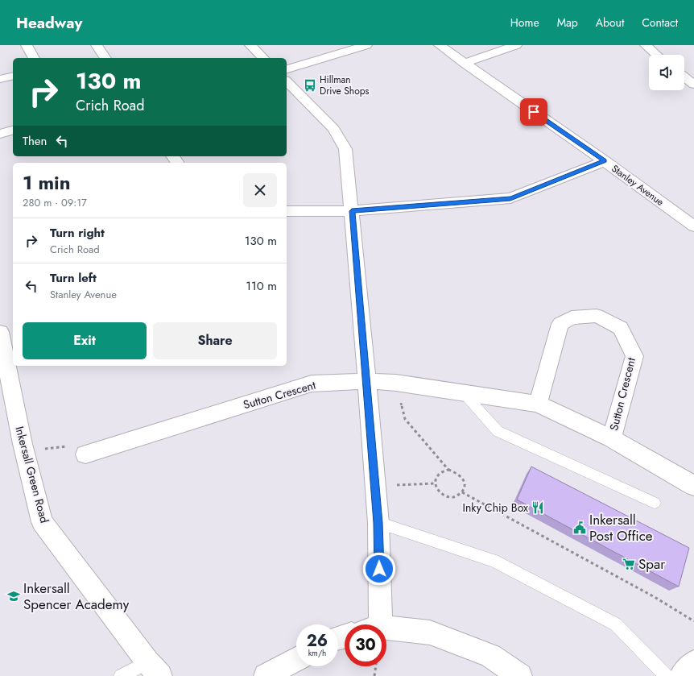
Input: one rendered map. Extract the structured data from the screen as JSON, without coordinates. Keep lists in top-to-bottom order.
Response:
{
  "streets": {
    "street": ["Stanley Avenue", "Sutton Crescent", "Inkersall Green Road"]
  },
  "places": {
    "bus stop": ["Hillman Drive Shops"],
    "restaurant": ["Inky Chip Box"],
    "public building": ["Inkersall Post Office"],
    "supermarket": ["Spar"],
    "school or university": ["Inkersall Spencer Academy"]
  },
  "page": {
    "header": "Headway",
    "nav": [
      "Home",
      "Map",
      "About",
      "Contact"
    ],
    "turn": ["130 m", "Crich Road"],
    "then": "Then",
    "heading": ["1 min", "280 m · 09:17"],
    "list": [
      {
        "name": "Turn right",
        "note": "Crich Road",
        "value": "130 m"
      },
      {
        "name": "Turn left",
        "note": "Stanley Avenue",
        "value": "110 m"
      }
    ],
    "buttons": ["Exit", "Share"],
    "speed": "26 km/h",
    "limit": "30"
  }
}
